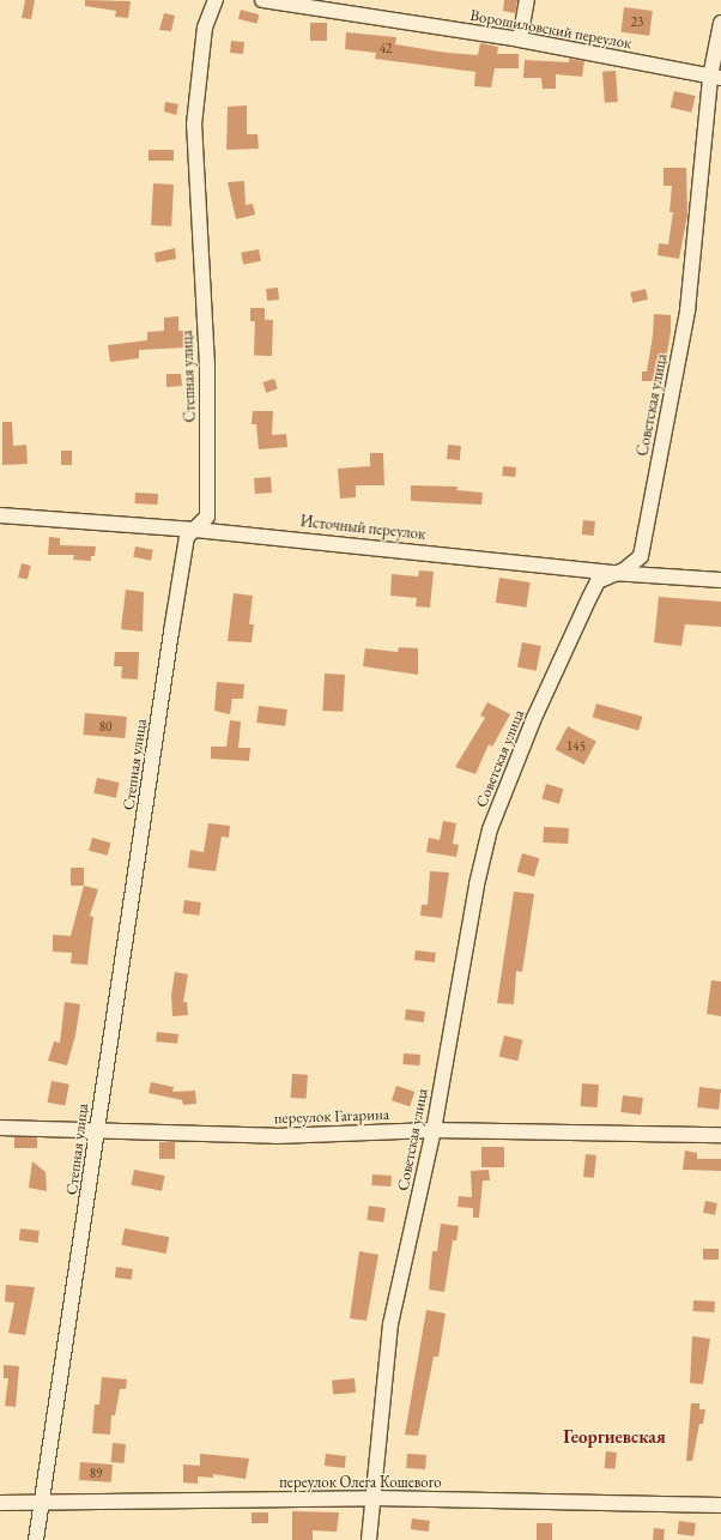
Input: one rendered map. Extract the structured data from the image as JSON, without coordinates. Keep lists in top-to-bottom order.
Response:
{
  "streets": {
    "street": [
      "Ворошиловский переулок",
      "Степная улица",
      "Советская улица",
      "Источный переулок",
      "переулок Гагарина",
      "переулок Олега Кошевого"
    ]
  },
  "crossings": [
    ["Ворошиловский переулок", "Советская улица"],
    ["Степная улица", "Источный переулок"],
    ["Степная улица", "переулок Гагарина"],
    ["Степная улица", "переулок Олега Кошевого"],
    ["Советская улица", "Источный переулок"],
    ["Советская улица", "переулок Гагарина"],
    ["Советская улица", "переулок Олега Кошевого"]
  ],
  "districts": ["Георгиевская"],
  "house_numbers": [
    "23",
    "42",
    "80",
    "145",
    "89"
  ]
}
